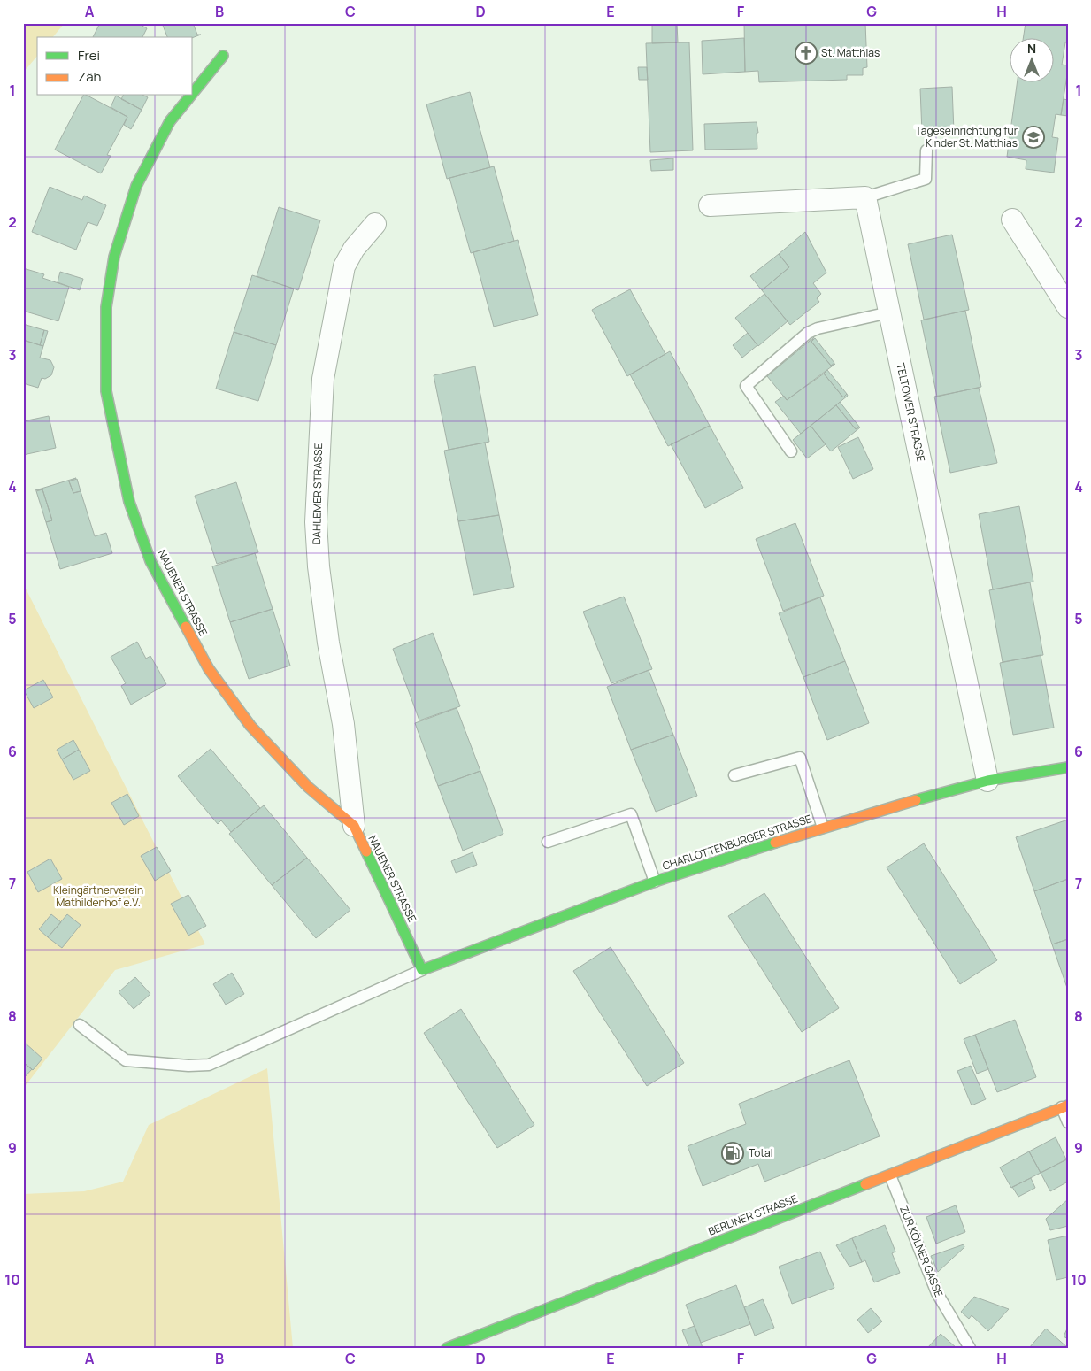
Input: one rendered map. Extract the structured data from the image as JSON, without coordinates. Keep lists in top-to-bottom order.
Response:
{
  "streets": {
    "street": [
      "TELTOWER STRASSE",
      "DAHLEMER STRASSE",
      "NAUENER STRASSE",
      "CHARLOTTENBURGER STRASSE",
      "BERLINER STRASSE"
    ],
    "lane": ["ZUR KÖLNER GASSE"]
  },
  "crossings": [
    ["TELTOWER STRASSE", "CHARLOTTENBURGER STRASSE"],
    ["DAHLEMER STRASSE", "NAUENER STRASSE"],
    ["NAUENER STRASSE", "CHARLOTTENBURGER STRASSE"],
    ["BERLINER STRASSE", "ZUR KÖLNER GASSE"]
  ],
  "parks": ["Kleingärtnerverein Mathildenhof e.V."],
  "places": {
    "church": ["St. Matthias"],
    "school or university": ["Tageseinrichtung für Kinder St. Matthias"],
    "fuel station": ["Total"]
  },
  "legend": ["Frei", "Zäh"],
  "north": "top",
  "grid": {
    "columns": [
      "A",
      "B",
      "C",
      "D",
      "E",
      "F",
      "G",
      "H"
    ],
    "rows": [
      "1",
      "2",
      "3",
      "4",
      "5",
      "6",
      "7",
      "8",
      "9",
      "10"
    ]
  }
}
